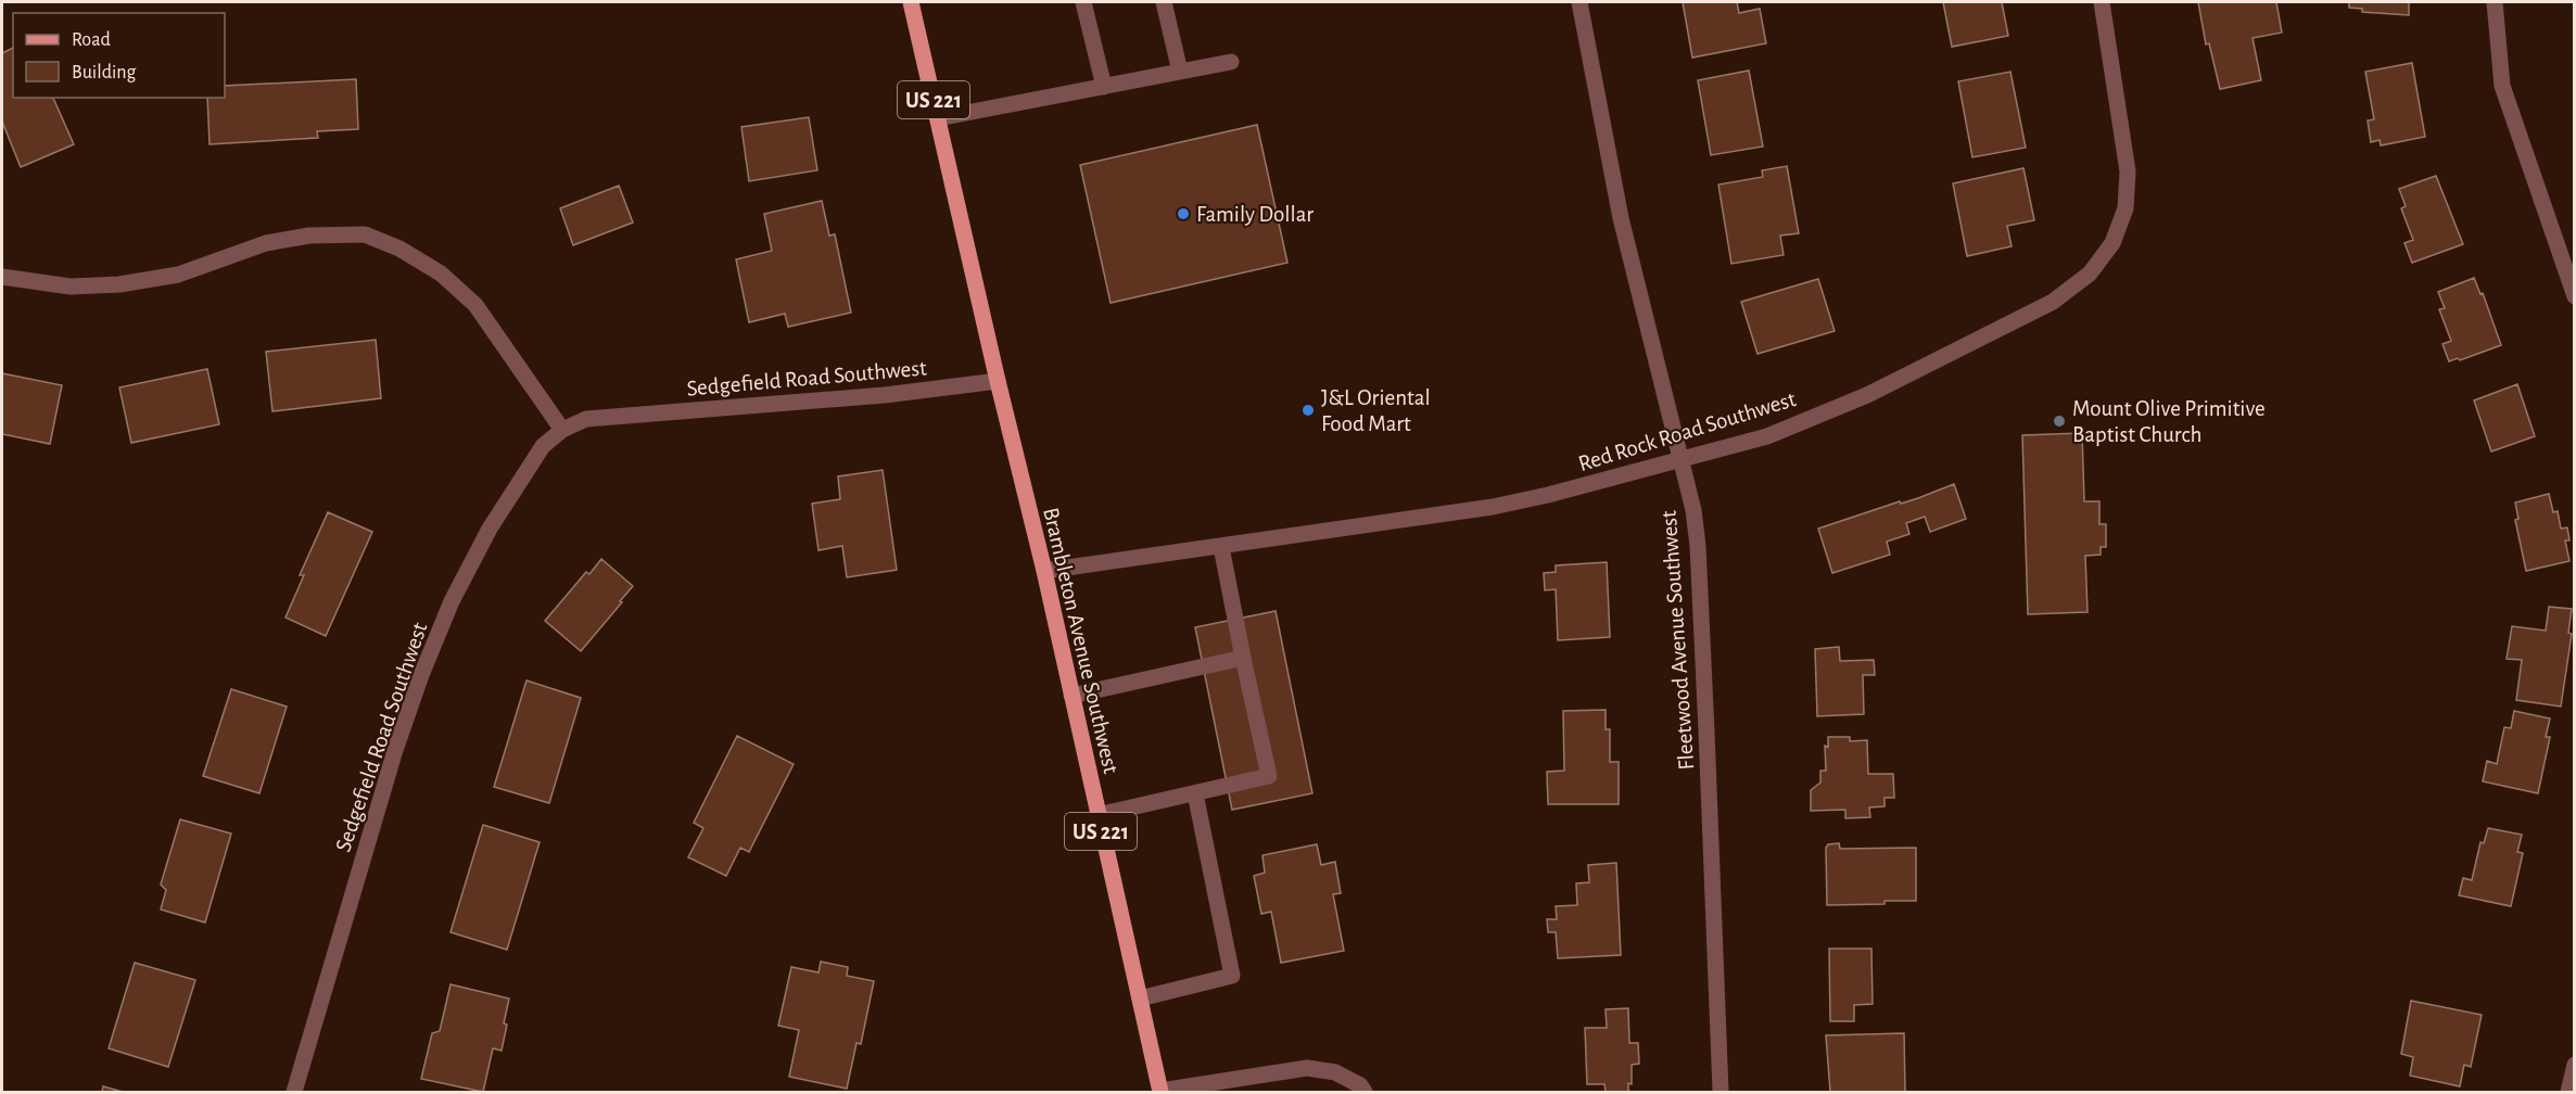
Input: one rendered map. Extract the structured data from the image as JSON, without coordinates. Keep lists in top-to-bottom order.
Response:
{
  "streets": {
    "main road": ["US 221", "Brambleton Avenue Southwest"],
    "street": ["Sedgefield Road Southwest", "Red Rock Road Southwest", "Fleetwood Avenue Southwest"]
  },
  "crossings": [
    ["US 221", "Brambleton Avenue Southwest"],
    ["Sedgefield Road Southwest", "Brambleton Avenue Southwest"],
    ["Red Rock Road Southwest", "Brambleton Avenue Southwest"],
    ["Red Rock Road Southwest", "Fleetwood Avenue Southwest"]
  ],
  "places": ["Family Dollar", "J&L Oriental Food Mart", "Mount Olive Primitive Baptist Church"],
  "legend": ["Road", "Building"]
}
